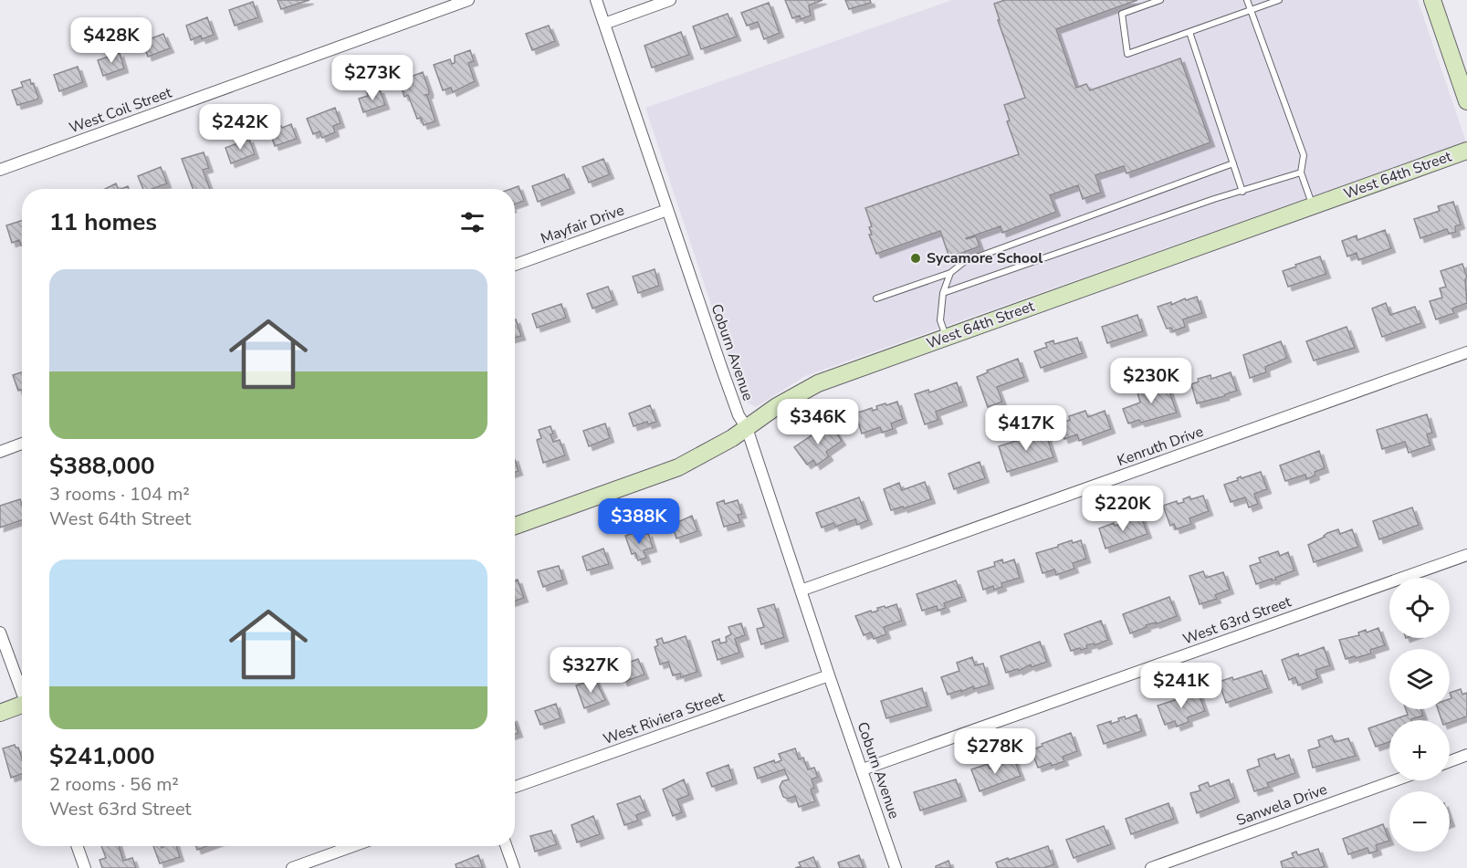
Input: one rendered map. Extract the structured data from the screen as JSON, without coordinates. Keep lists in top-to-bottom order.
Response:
{
  "streets": {
    "street": [
      "West Coil Street",
      "West 64th Street",
      "Mayfair Drive",
      "Coburn Avenue",
      "Kenruth Drive",
      "West 63rd Street",
      "West Riviera Street",
      "Sanwela Drive"
    ]
  },
  "crossings": [
    ["West 64th Street", "Coburn Avenue"],
    ["Mayfair Drive", "Coburn Avenue"],
    ["Coburn Avenue", "Kenruth Drive"],
    ["Coburn Avenue", "West 63rd Street"],
    ["Coburn Avenue", "West Riviera Street"]
  ],
  "places": ["Sycamore School"],
  "page": {
    "price": [
      "$428K",
      "$273K",
      "$242K",
      "$230K",
      "$346K",
      "$417K",
      "$220K",
      "$388K",
      "$327K",
      "$241K",
      "$278K"
    ],
    "heading": "11 homes",
    "list": [
      {
        "name": "$388,000",
        "note": "3 rooms · 104 m² · West 64th Street"
      },
      {
        "name": "$241,000",
        "note": "2 rooms · 56 m² · West 63rd Street"
      }
    ],
    "map_buttons": ["+", "−"]
  }
}
